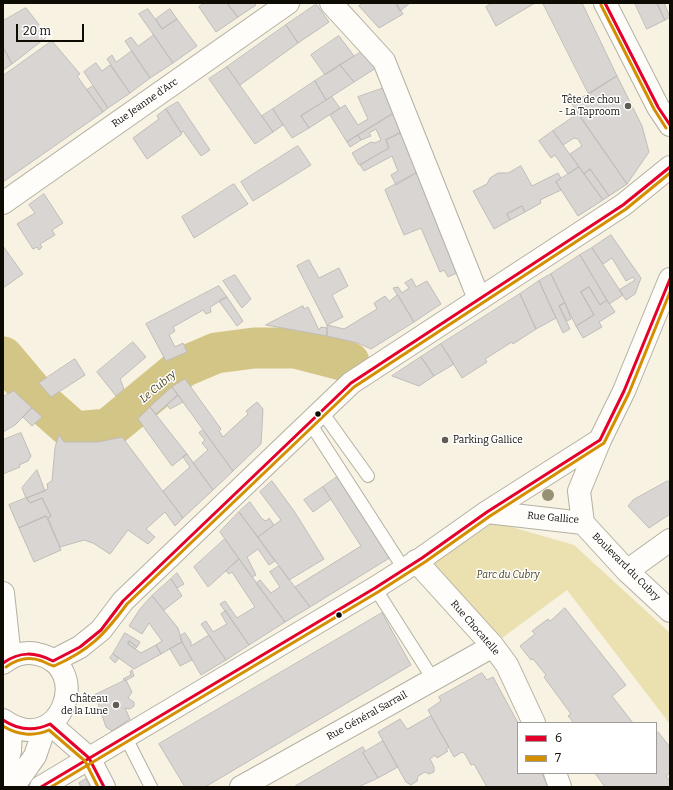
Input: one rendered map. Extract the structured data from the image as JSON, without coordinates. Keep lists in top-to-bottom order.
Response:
{
  "streets": {
    "main road": [
      "Rue Jeanne d'Arc",
      "Rue Gallice",
      "Boulevard du Cubry",
      "Rue Chocatelle",
      "Rue Général Sarrail"
    ]
  },
  "crossings": [
    ["Rue Gallice", "Boulevard du Cubry"],
    ["Rue Chocatelle", "Rue Général Sarrail"]
  ],
  "water": ["Le Cubry"],
  "parks": ["Parc du Cubry"],
  "places": ["Tête de chou - La Taproom", "Parking Gallice", "Château de la Lune"],
  "lines": ["transit line 6", "transit line 7"],
  "legend": ["6", "7"],
  "scale_bar": "20 m"
}
